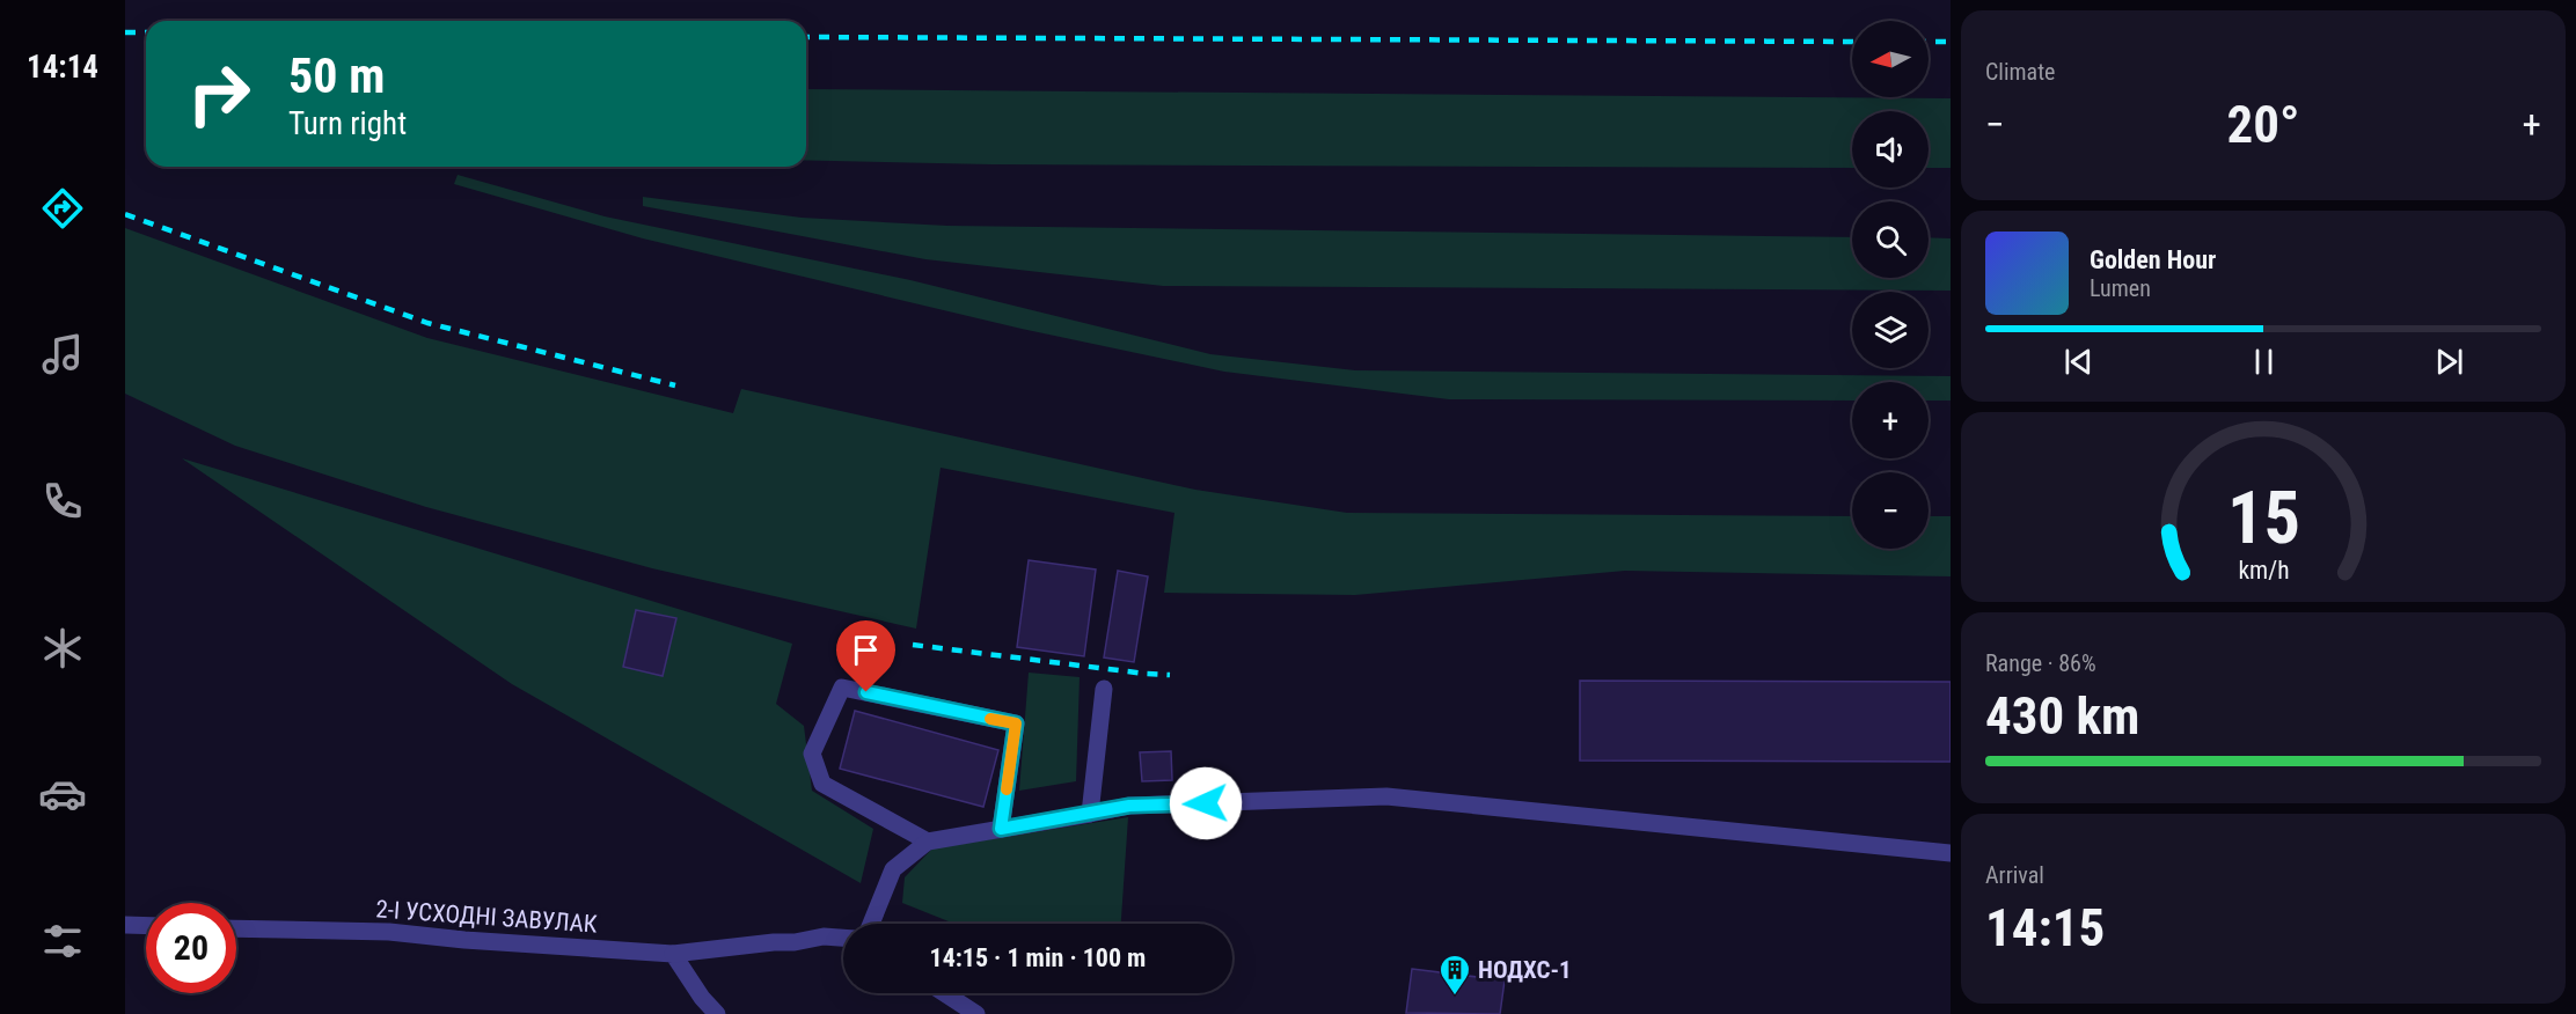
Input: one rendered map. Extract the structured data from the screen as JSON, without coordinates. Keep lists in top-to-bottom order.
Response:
{
  "streets": {
    "street": ["2-І УСХОДНІ ЗАВУЛАК"]
  },
  "places": {
    "building": ["НОДХС-1"]
  },
  "north": "left",
  "page": {
    "tabs": "14:14",
    "tile": [
      "Climate",
      ["Range · 86%", "430 km"],
      ["Arrival", "14:15"]
    ],
    "map_buttons": ["+", "−"],
    "turn": ["50 m", "Turn right"],
    "heat": ["−", "20°", "+"],
    "song": ["Golden Hour", "Lumen"],
    "limit": "20",
    "trip": "14:15 · 1 min · 100 m",
    "gauge": ["15", "km/h"]
  }
}
